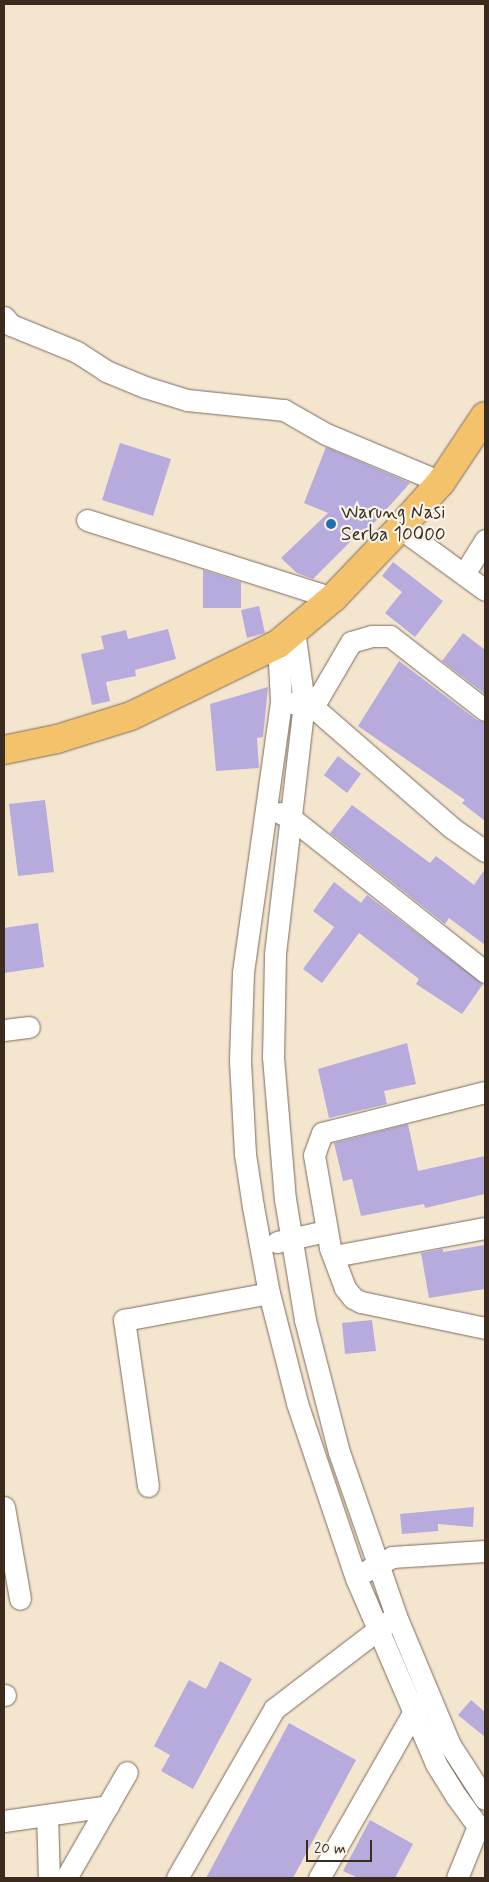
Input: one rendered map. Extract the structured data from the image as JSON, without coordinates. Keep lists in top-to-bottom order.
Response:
{
  "places": ["Warung Nasi Serba 10000"],
  "scale_bar": "20 m"
}
